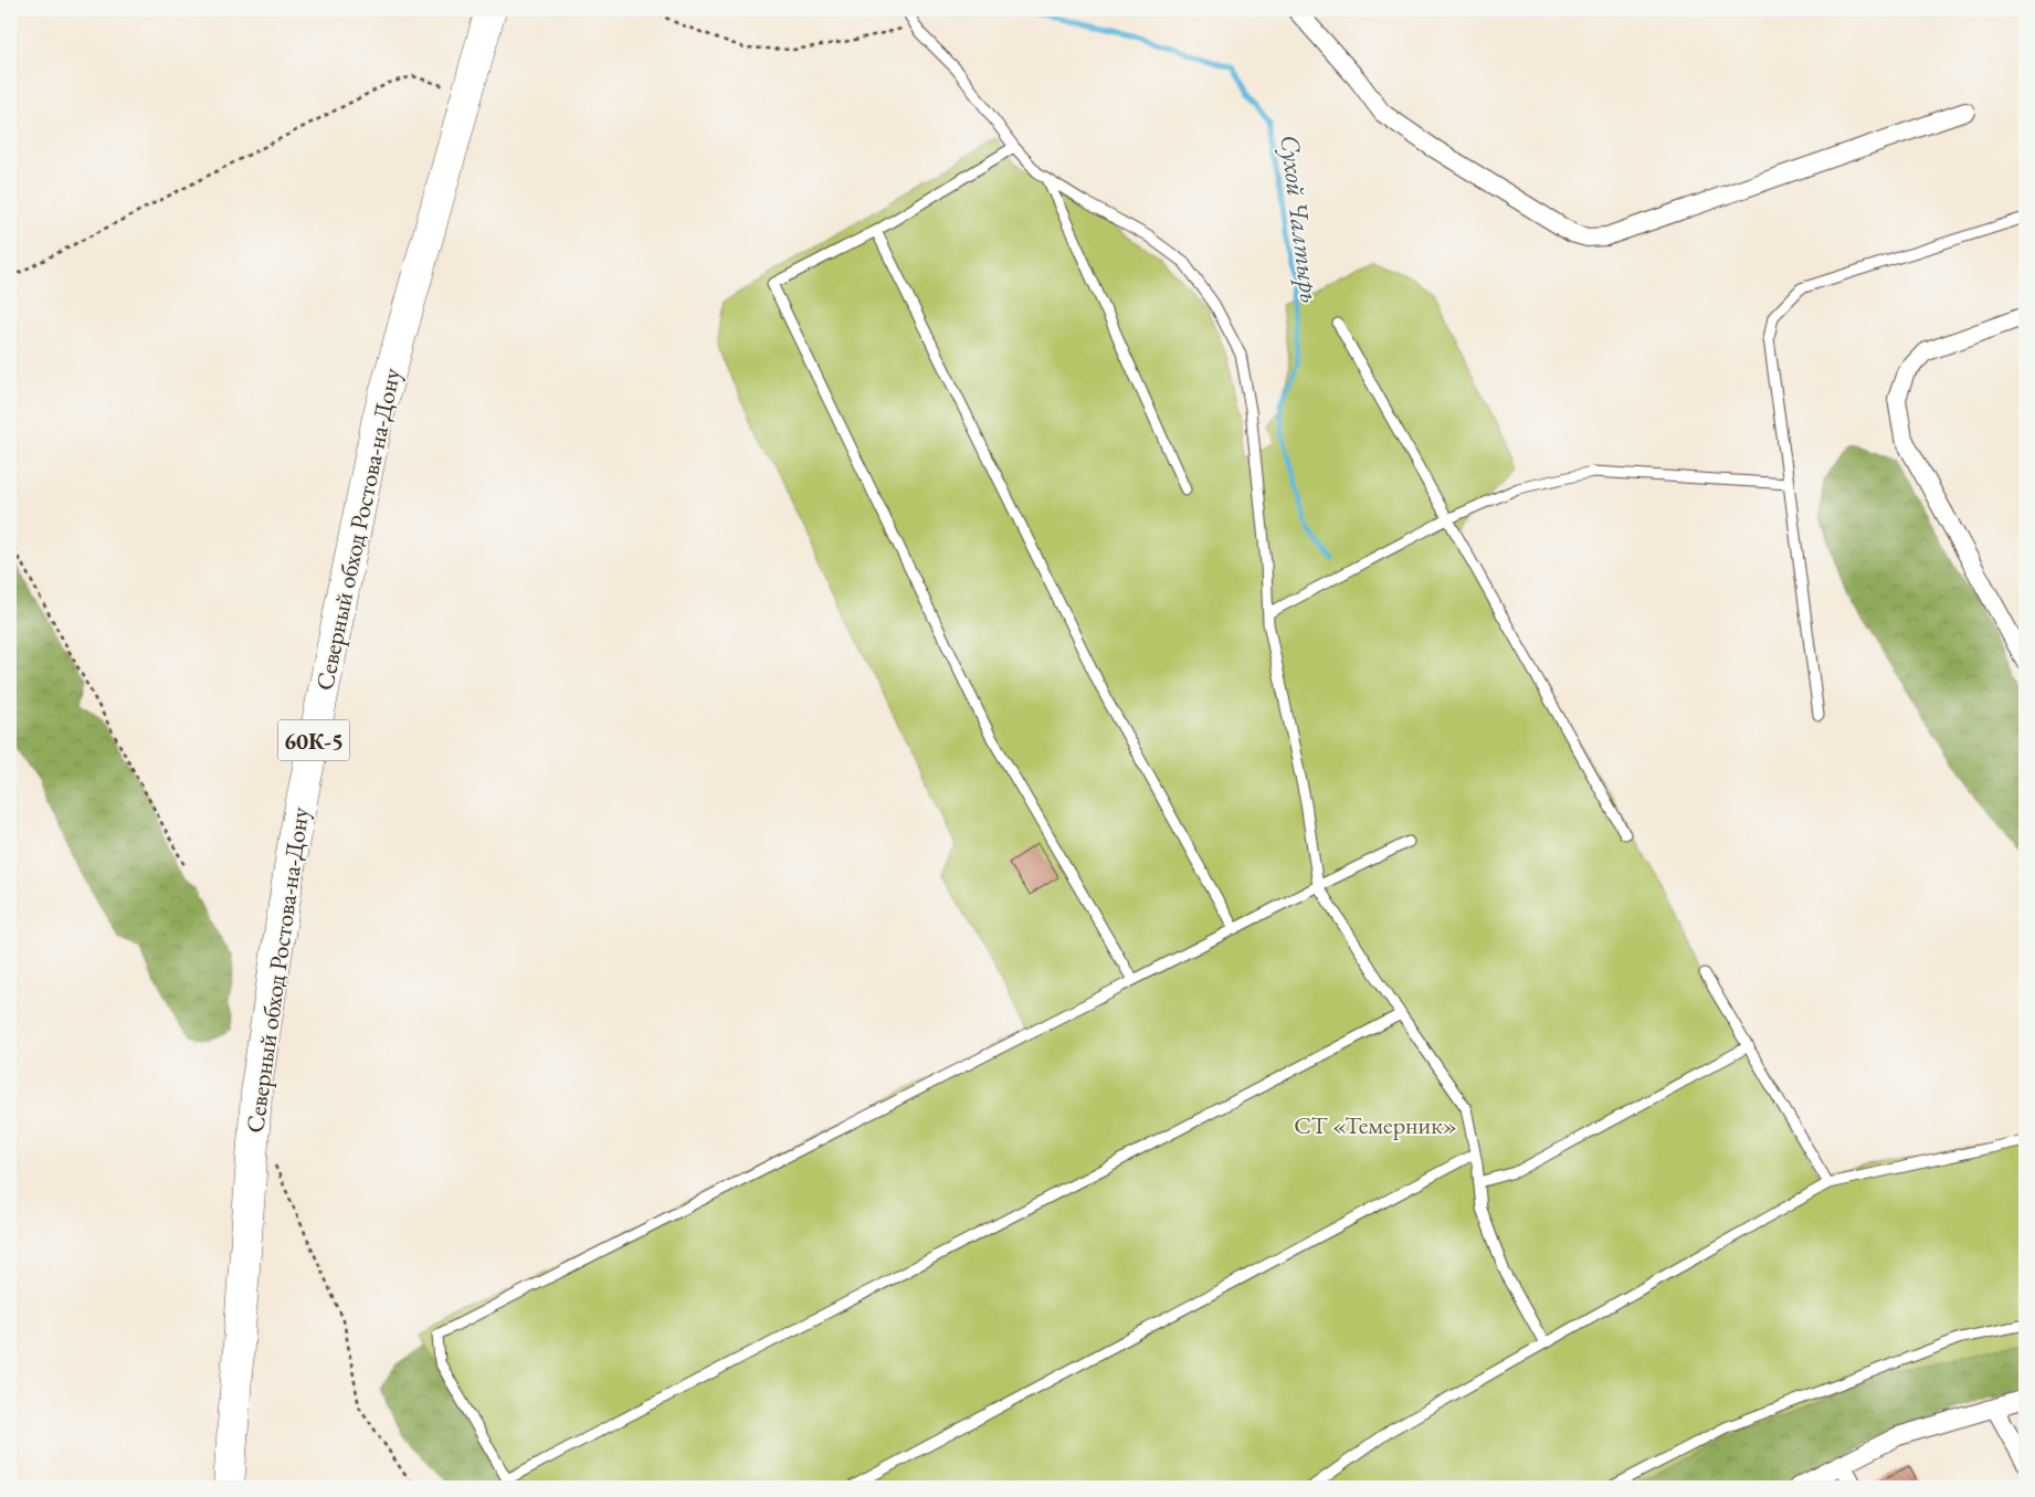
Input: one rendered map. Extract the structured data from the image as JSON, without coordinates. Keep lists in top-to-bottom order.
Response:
{
  "streets": {
    "highway": ["Северный обход Ростова-на-Дону", "60К-5"]
  },
  "water": ["Сухой Чалтырь"],
  "parks": ["СТ «Темерник»"]
}
